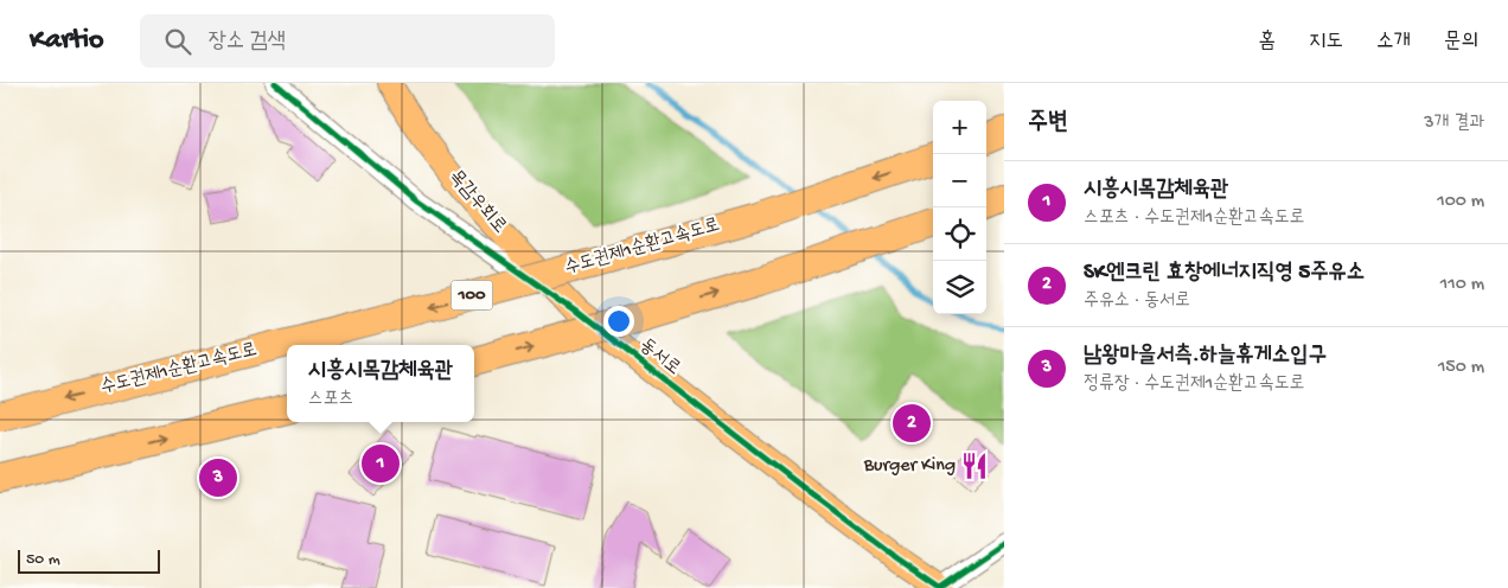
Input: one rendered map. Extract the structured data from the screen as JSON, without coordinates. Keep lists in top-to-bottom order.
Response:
{
  "streets": {
    "highway": ["수도권제1순환고속도로", "100"],
    "main road": ["목감우회로", "동서로"]
  },
  "crossings": [
    ["목감우회로", "동서로"]
  ],
  "places": {
    "restaurant": ["Burger King"]
  },
  "scale_bar": "50 m",
  "page": {
    "header": "Kartio",
    "search": "장소 검색",
    "nav": [
      "홈",
      "지도",
      "소개",
      "문의"
    ],
    "heading": ["주변", "3개 결과"],
    "map_buttons": ["+", "−"],
    "list": [
      {
        "mark": "1",
        "name": "시흥시목감체육관",
        "note": "스포츠 · 수도권제1순환고속도로",
        "value": "100 m"
      },
      {
        "mark": "2",
        "name": "SK엔크린 효창에너지직영 5주유소",
        "note": "주유소 · 동서로",
        "value": "110 m"
      },
      {
        "mark": "3",
        "name": "남왕마을서측.하늘휴게소입구",
        "note": "정류장 · 수도권제1순환고속도로",
        "value": "150 m"
      }
    ],
    "popup": ["시흥시목감체육관", "스포츠"],
    "pins": ["2", "1", "3"],
    "scale": "50 m"
  }
}
